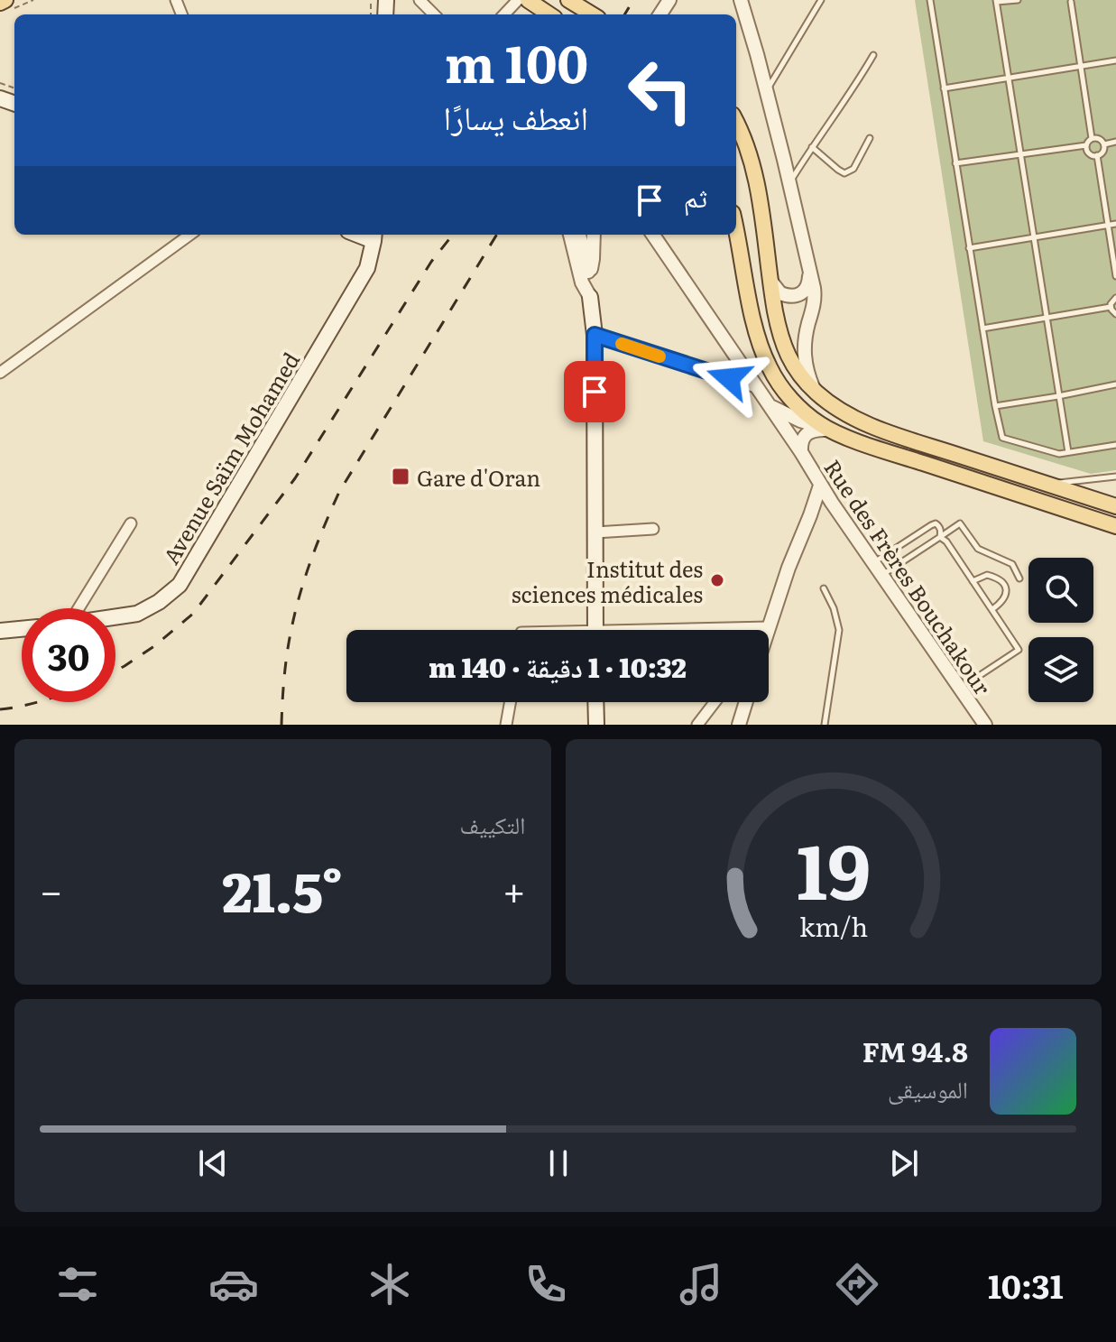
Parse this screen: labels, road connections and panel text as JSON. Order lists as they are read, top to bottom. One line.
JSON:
{"streets":{"main road":["Avenue Saïm Mohamed"],"street":["Rue des Frères Bouchakour"]},"places":{"transit":["Gare d'Oran"],"other":["Institut des sciences médicales"]},"page":{"turn":["100 m","انعطف يسارًا"],"then":"ثم","limit":"30","trip":"10:32 · 1 دقيقة · 140 m","tile":"التكييف","heat":["−","21.5°","+"],"song":["94.8 FM","الموسيقى"],"tabs":"10:31","gauge":["19","km/h"]}}
